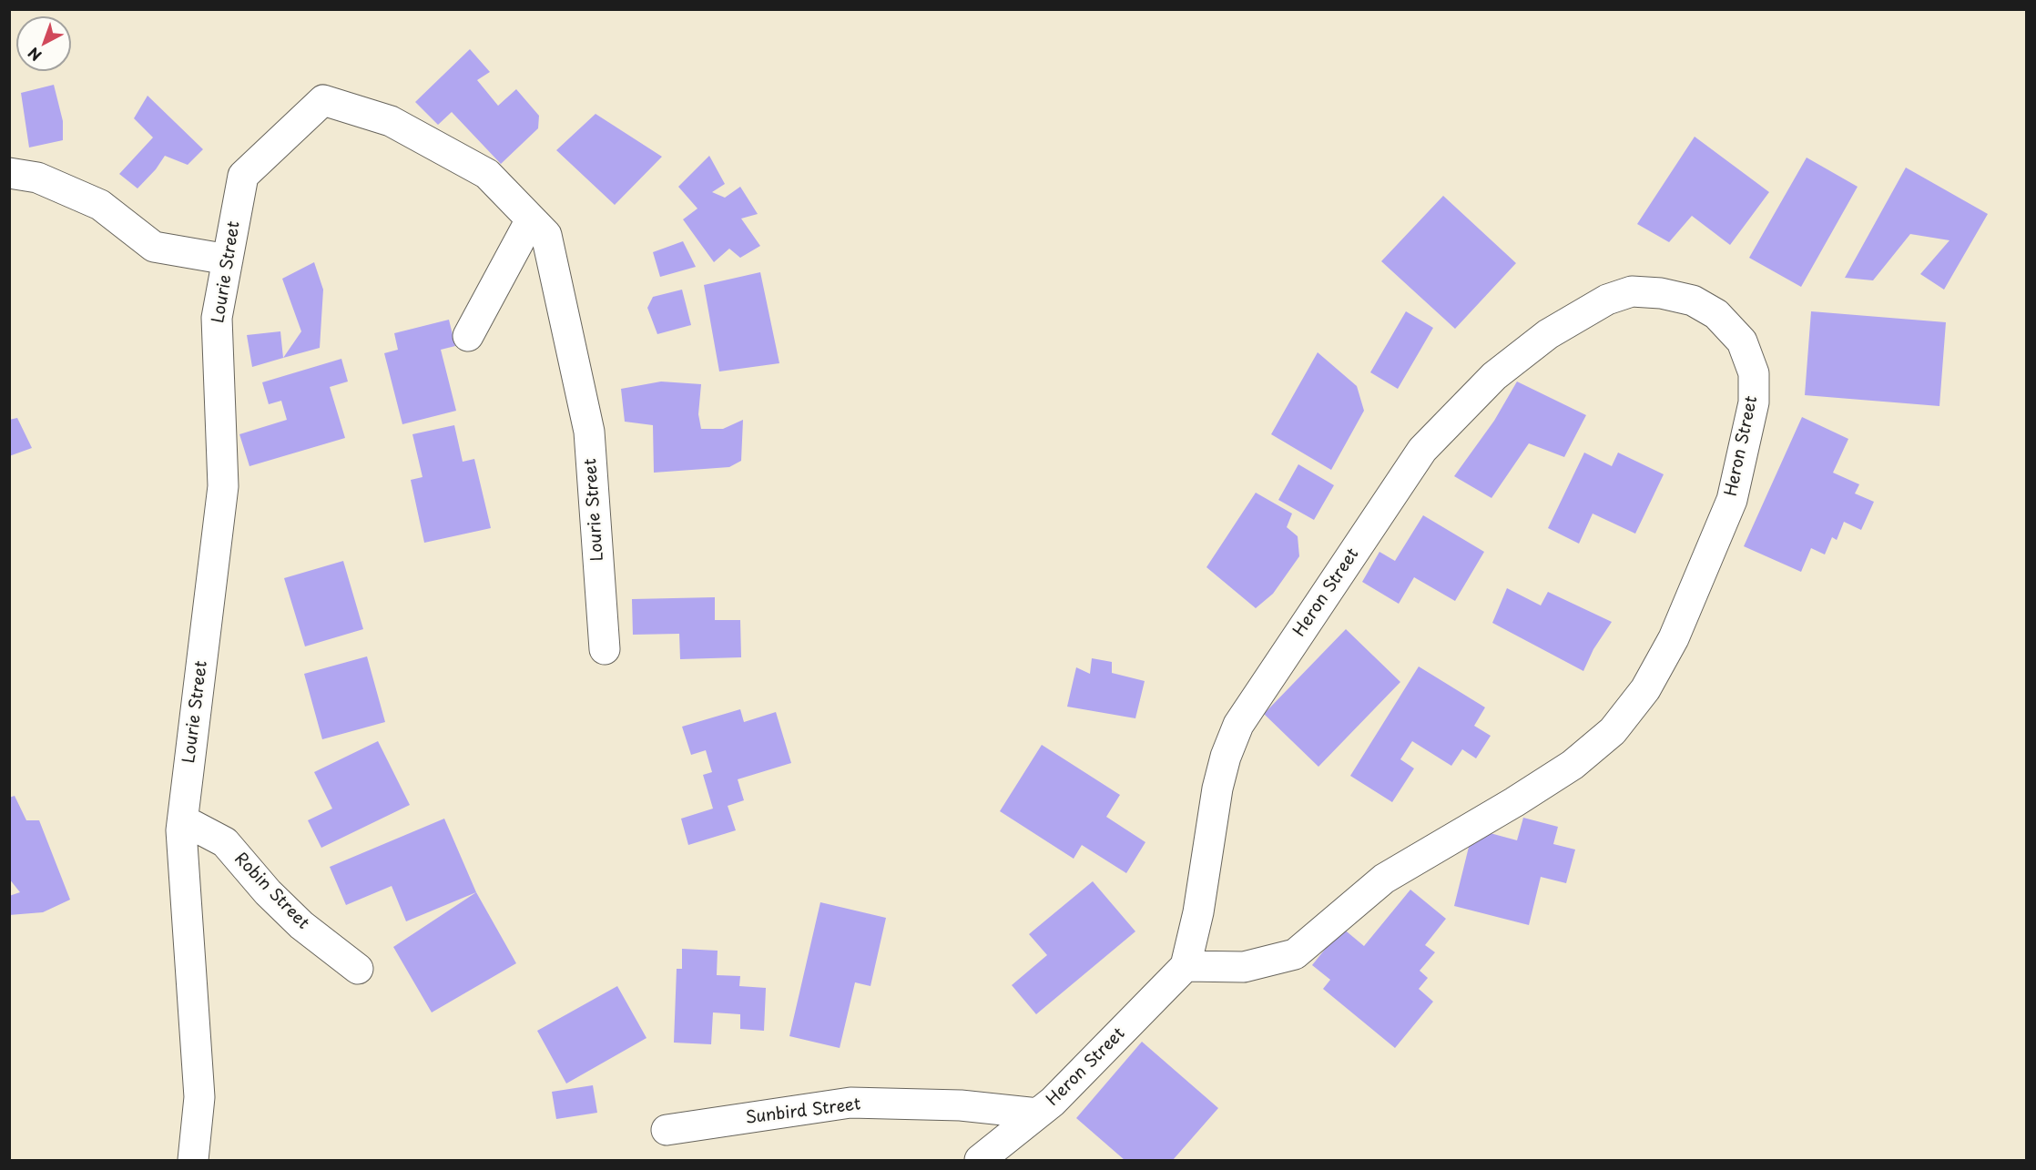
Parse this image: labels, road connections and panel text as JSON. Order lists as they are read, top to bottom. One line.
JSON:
{"streets":{"street":["Lourie Street","Heron Street","Robin Street","Sunbird Street"]},"crossings":[["Lourie Street","Robin Street"],["Heron Street","Sunbird Street"]],"north":"bottom left"}
